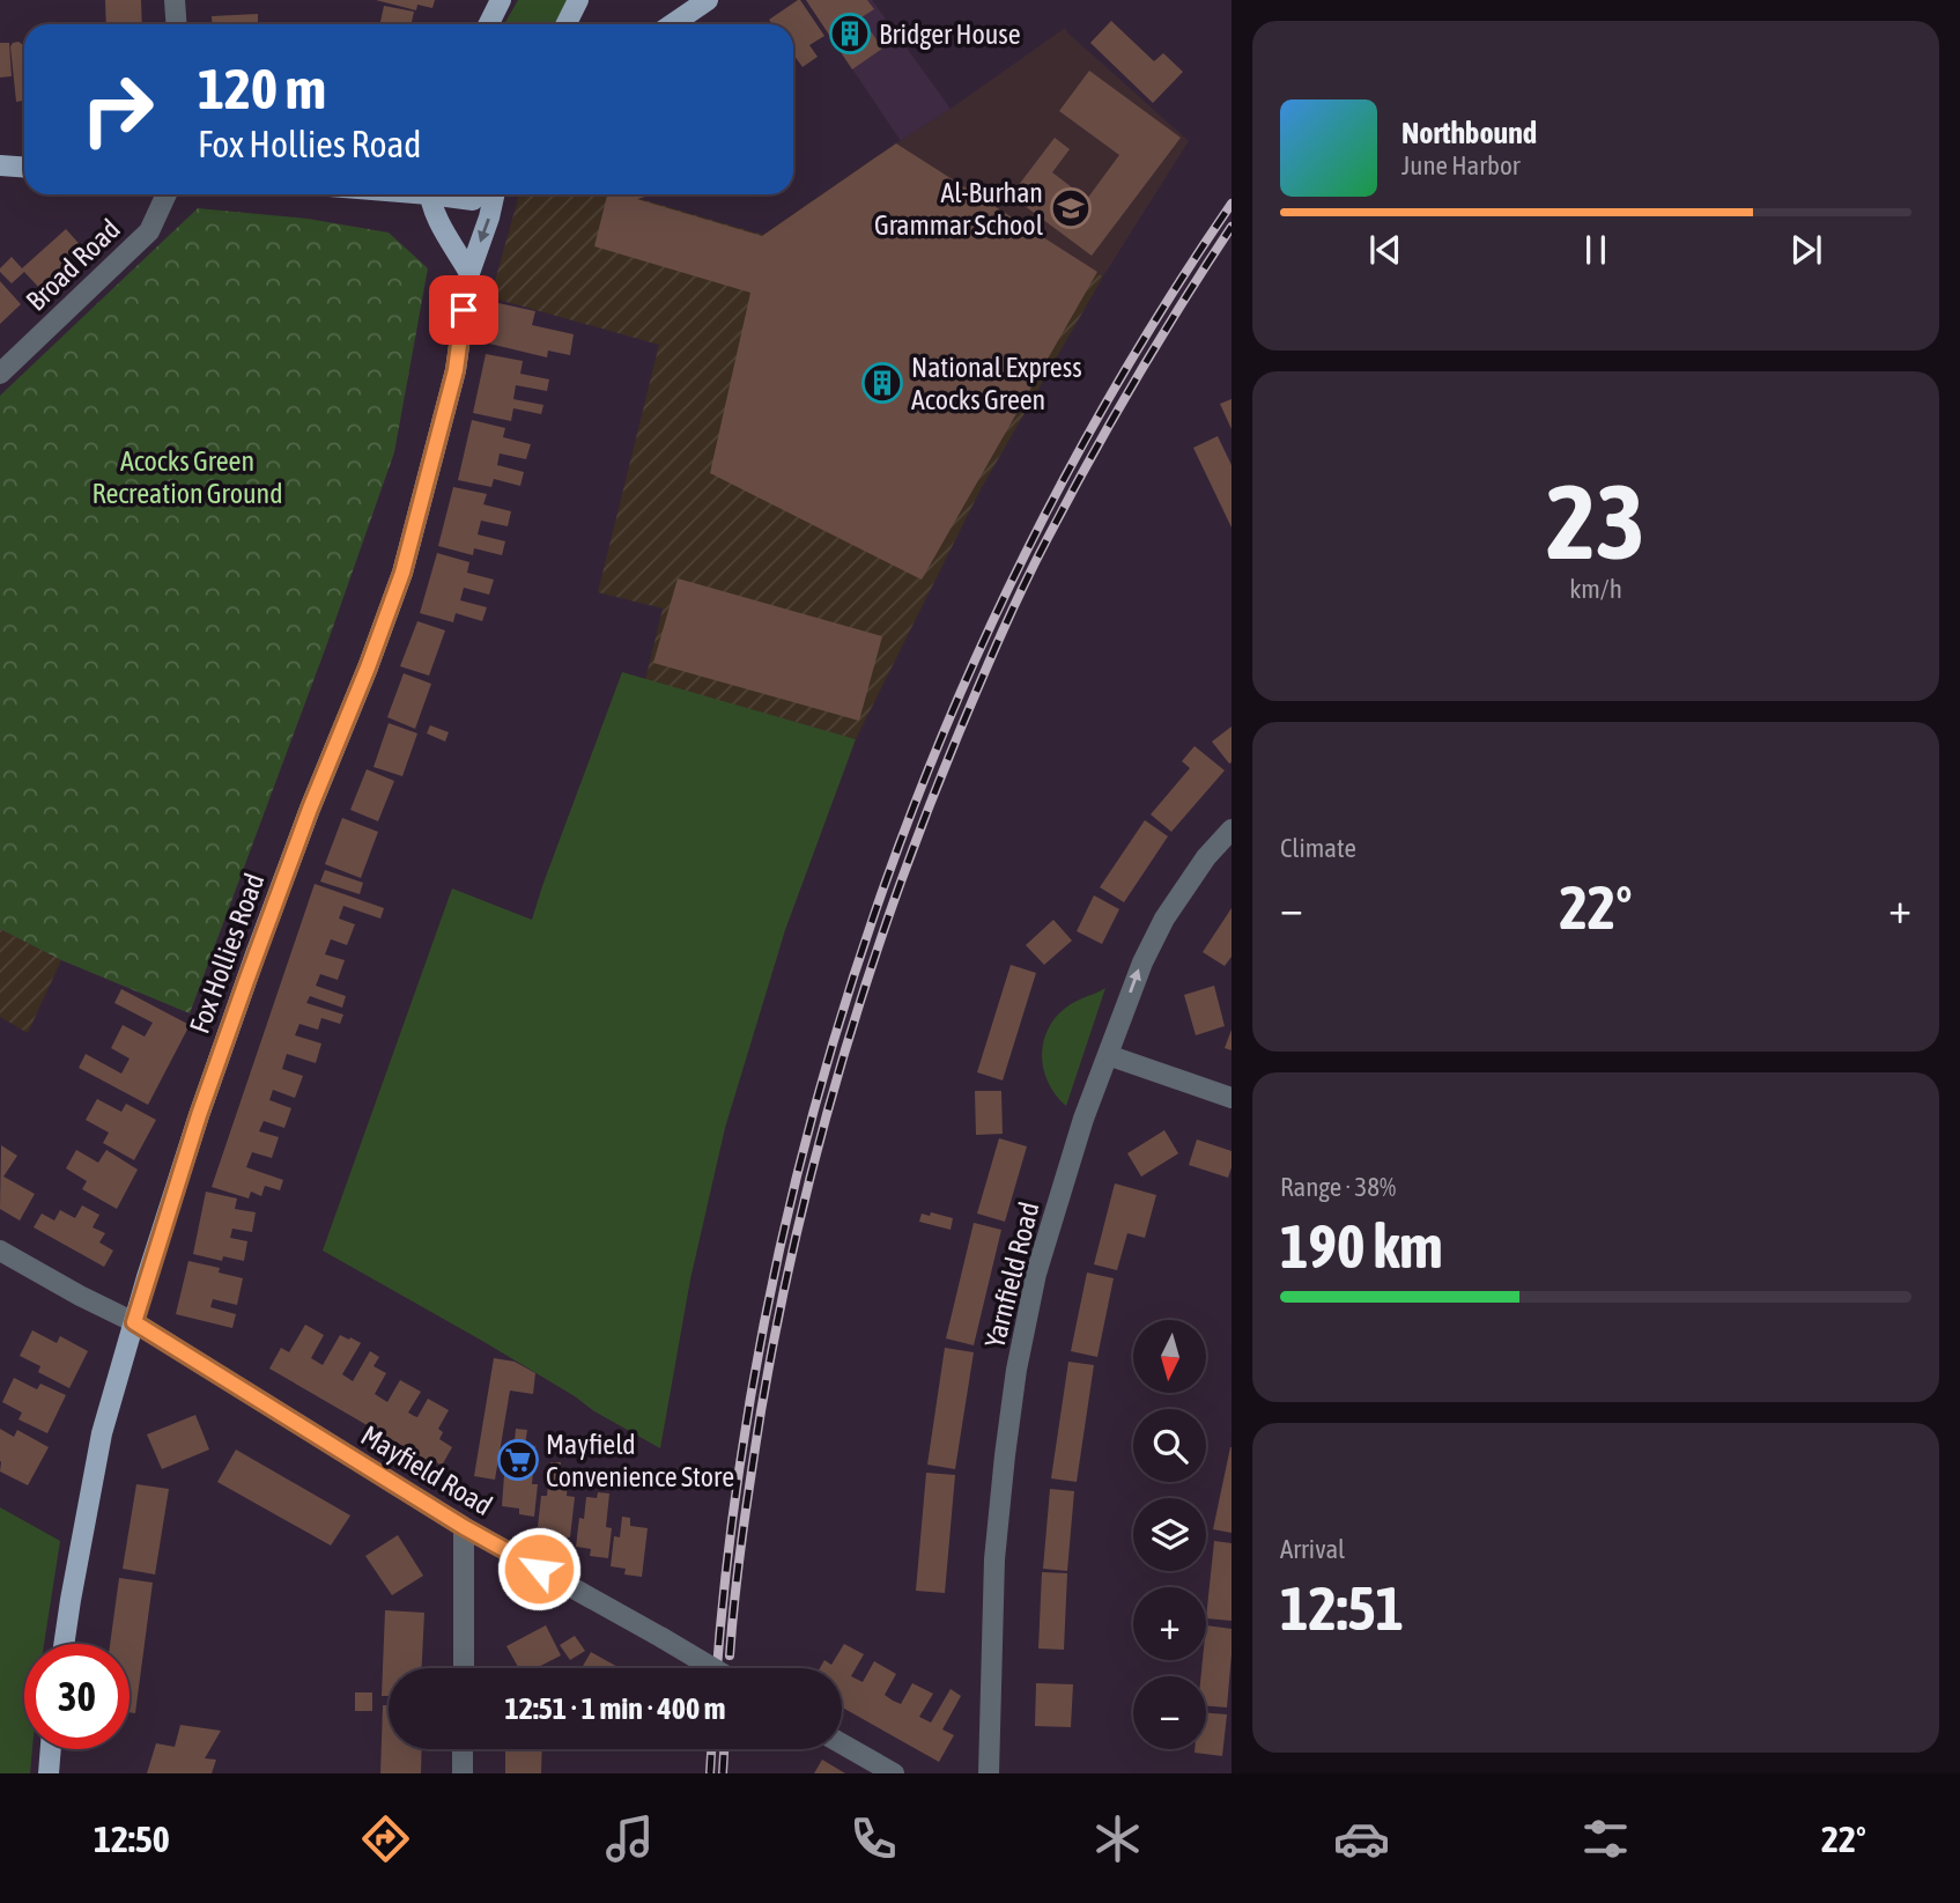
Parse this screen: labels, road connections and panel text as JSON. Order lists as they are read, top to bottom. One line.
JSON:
{"streets":{"main road":["Fox Hollies Road"],"street":["Broad Road","Yarnfield Road","Mayfield Road"]},"crossings":[["Fox Hollies Road","Mayfield Road"]],"parks":["Acocks Green Recreation Ground"],"places":{"building":["Bridger House","National Express Acocks Green"],"school or university":["Al-Burhan Grammar School"],"supermarket":["Mayfield Convenience Store"]},"north":"bottom","page":{"turn":["120 m","Fox Hollies Road"],"song":["Northbound","June Harbor"],"tile":[["23","km/h"],"Climate",["Range · 38%","190 km"],["Arrival","12:51"]],"heat":["−","22°","+"],"map_buttons":["+","−"],"limit":"30","trip":"12:51 · 1 min · 400 m","tabs":["12:50","22°"]}}
